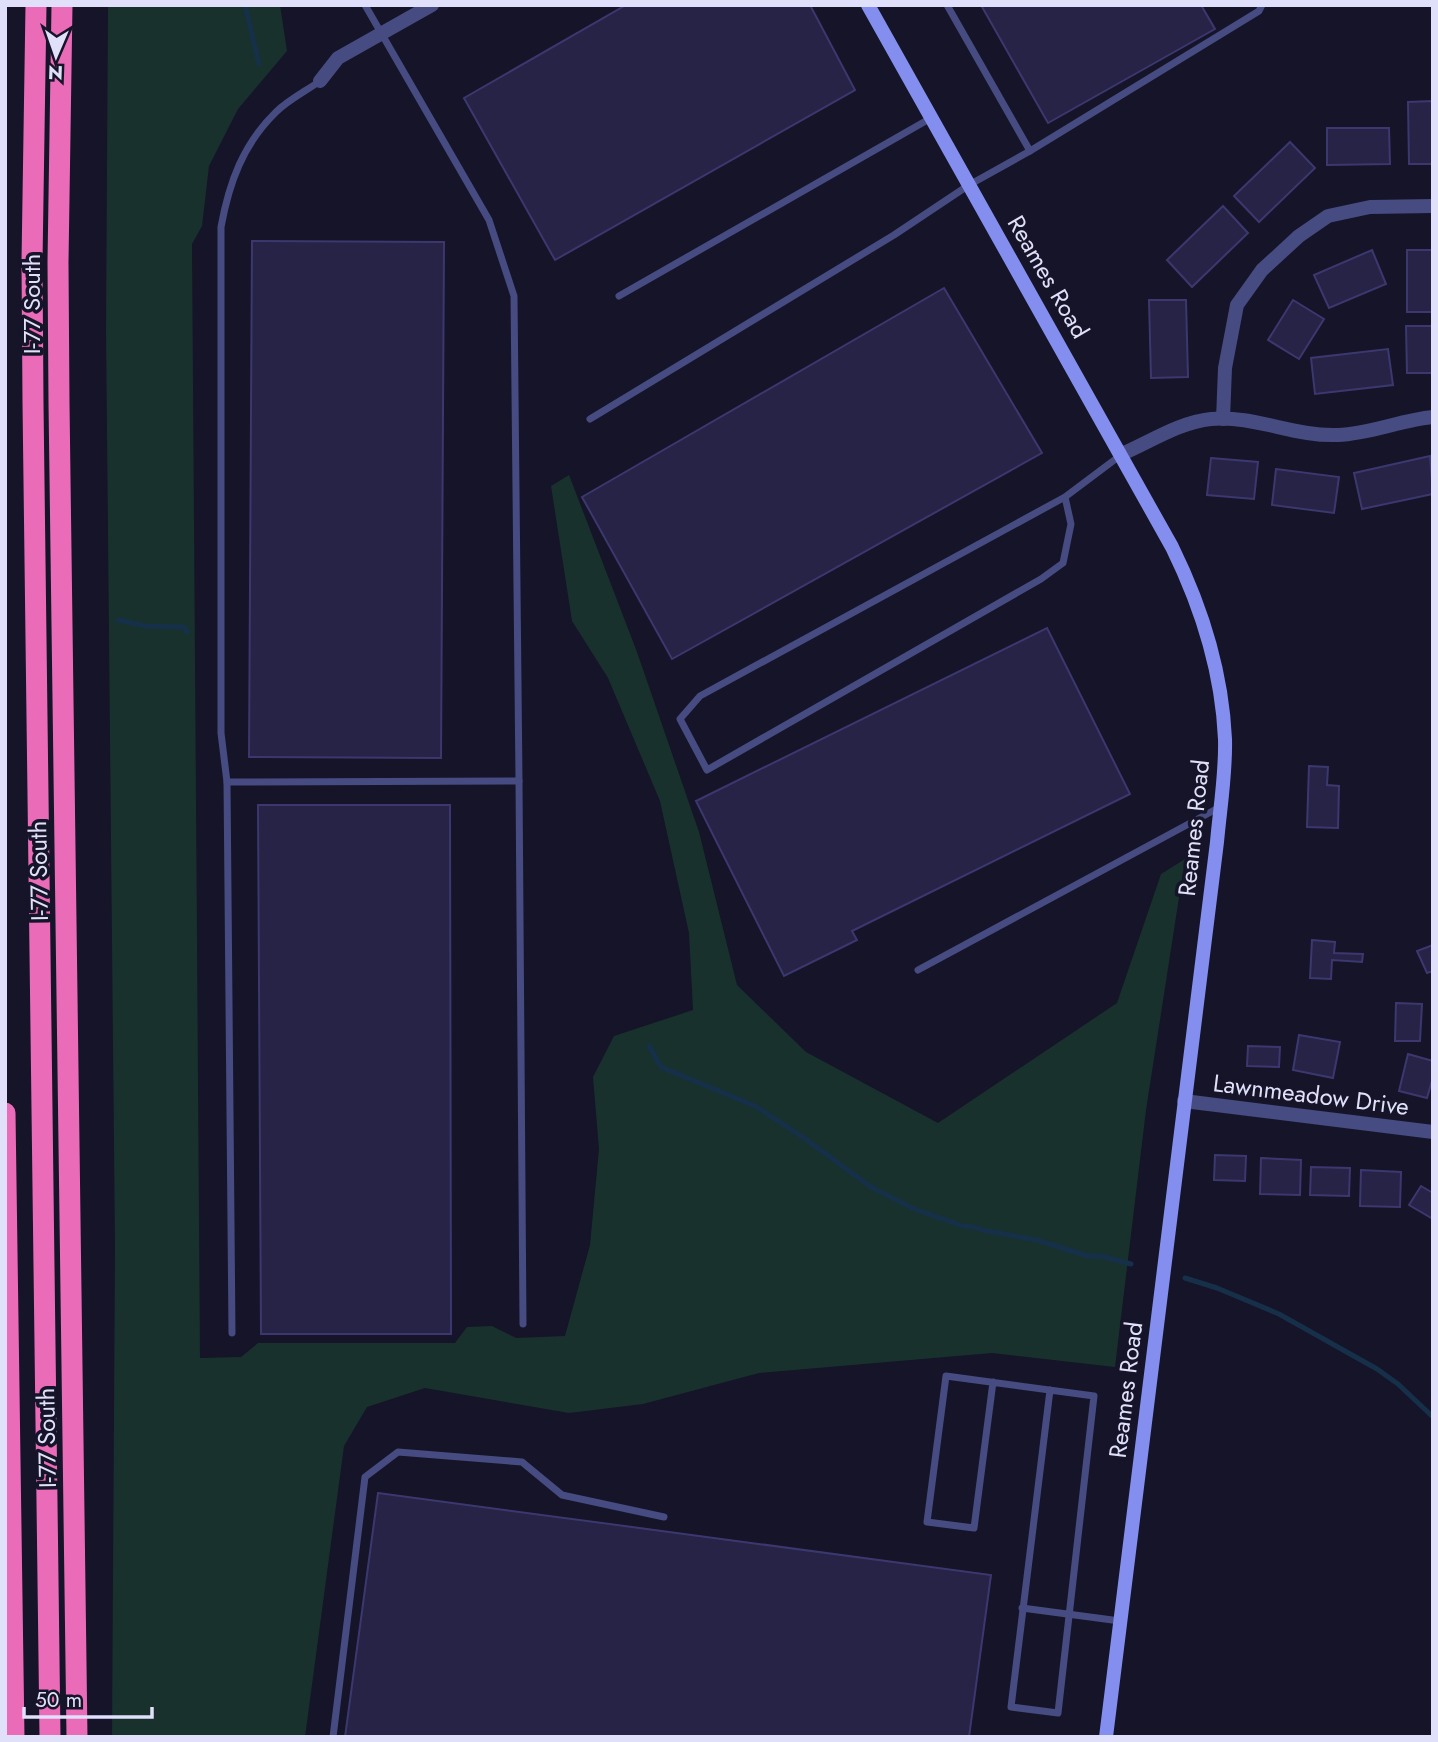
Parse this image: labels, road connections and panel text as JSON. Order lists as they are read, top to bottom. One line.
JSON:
{"streets":{"highway":["I-77 South"],"main road":["Reames Road"],"street":["Lawnmeadow Drive"]},"crossings":[["Reames Road","Lawnmeadow Drive"]],"scale_bar":"50 m","north":"bottom"}
